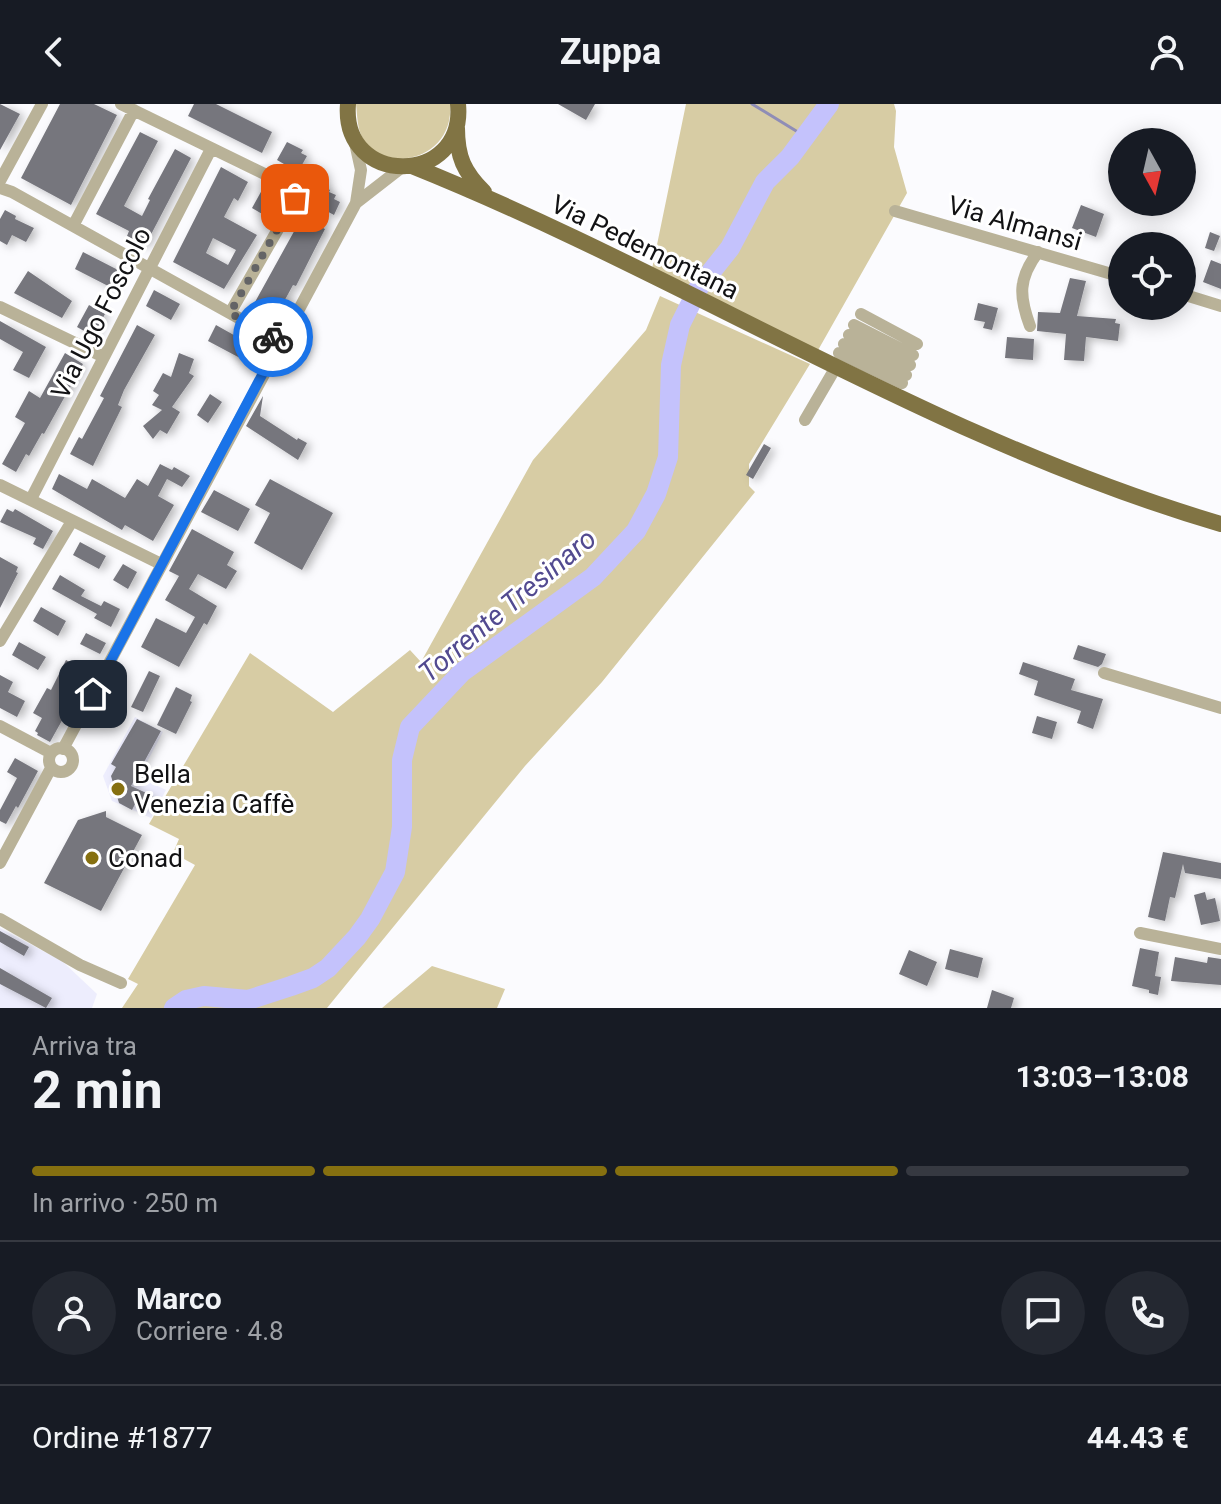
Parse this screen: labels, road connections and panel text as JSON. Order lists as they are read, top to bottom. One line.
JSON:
{"streets":{"main road":["Via Pedemontana"],"street":["Via Almansi","Via Ugo Foscolo"]},"water":["Torrente Tresinaro"],"places":["Bella Venezia Caffè","Conad"],"north":"bottom","page":{"header":"Zuppa","heading":["2 min","Arriva tra","13:03–13:08"],"panel":["Marco","Corriere · 4.8","Ordine #1877","44.43 €"],"bar":"In arrivo · 250 m"}}
